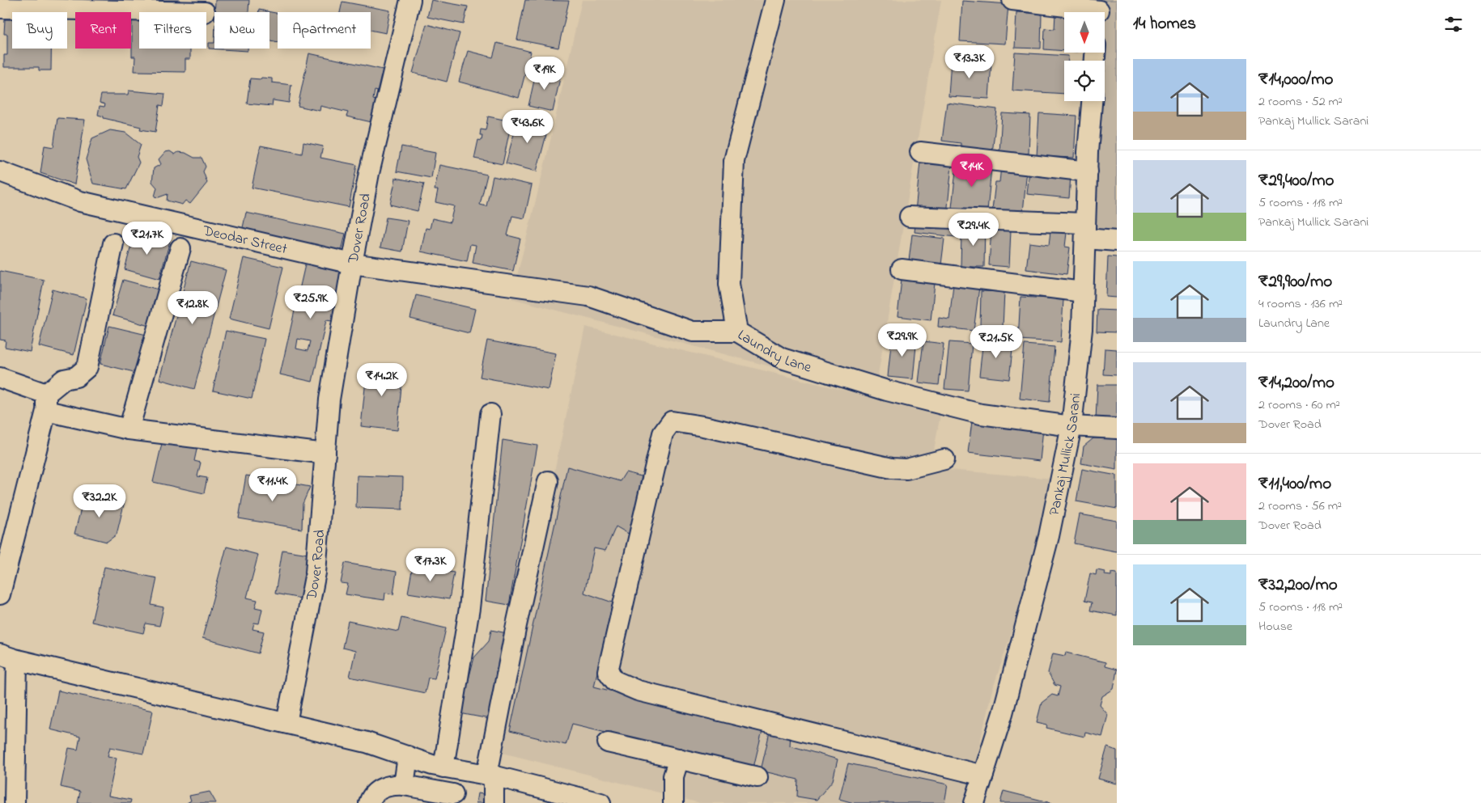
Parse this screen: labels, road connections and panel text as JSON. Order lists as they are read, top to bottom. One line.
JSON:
{"streets":{"street":["Dover Road","Deodar Street","Laundry Lane","Pankaj Mullick Sarani"]},"crossings":[["Dover Road","Deodar Street"],["Deodar Street","Laundry Lane"],["Laundry Lane","Pankaj Mullick Sarani"]],"north":"bottom","page":{"heading":"14 homes","chip":["Buy","Rent","Filters","New","Apartment"],"price":["₹13.3K","₹19K","₹43.6K","₹14K","₹29.4K","₹21.7K","₹25.9K","₹12.8K","₹29.9K","₹21.5K","₹14.2K","₹11.4K","₹32.2K","₹17.3K"],"list":[{"name":"₹14,000/mo","note":"2 rooms · 52 m² · Pankaj Mullick Sarani"},{"name":"₹29,400/mo","note":"5 rooms · 118 m² · Pankaj Mullick Sarani"},{"name":"₹29,900/mo","note":"4 rooms · 136 m² · Laundry Lane"},{"name":"₹14,200/mo","note":"2 rooms · 60 m² · Dover Road"},{"name":"₹11,400/mo","note":"2 rooms · 56 m² · Dover Road"},{"name":"₹32,200/mo","note":"5 rooms · 118 m² · House"}]}}
